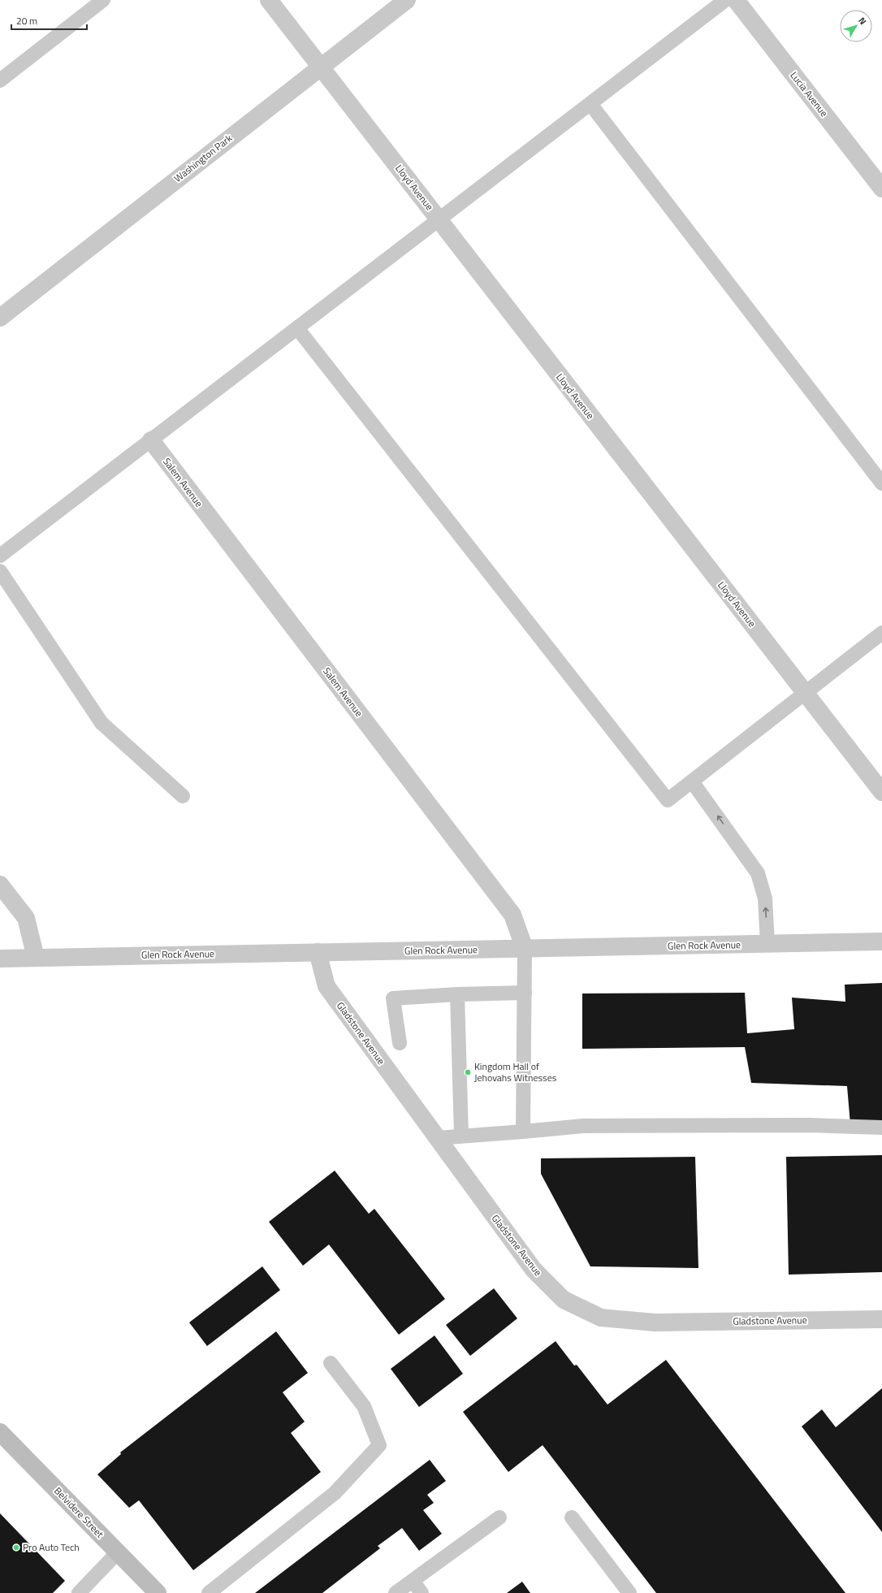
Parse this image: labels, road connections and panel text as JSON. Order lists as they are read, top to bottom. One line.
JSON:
{"streets":{"main road":["Belvidere Street"],"street":["Lucia Avenue","Washington Park","Lloyd Avenue","Salem Avenue","Glen Rock Avenue","Gladstone Avenue"]},"crossings":[["Washington Park","Lloyd Avenue"],["Salem Avenue","Glen Rock Avenue"],["Glen Rock Avenue","Gladstone Avenue"]],"places":["Kingdom Hall of Jehovahs Witnesses","Pro Auto Tech"],"scale_bar":"20 m","north":"top right"}
